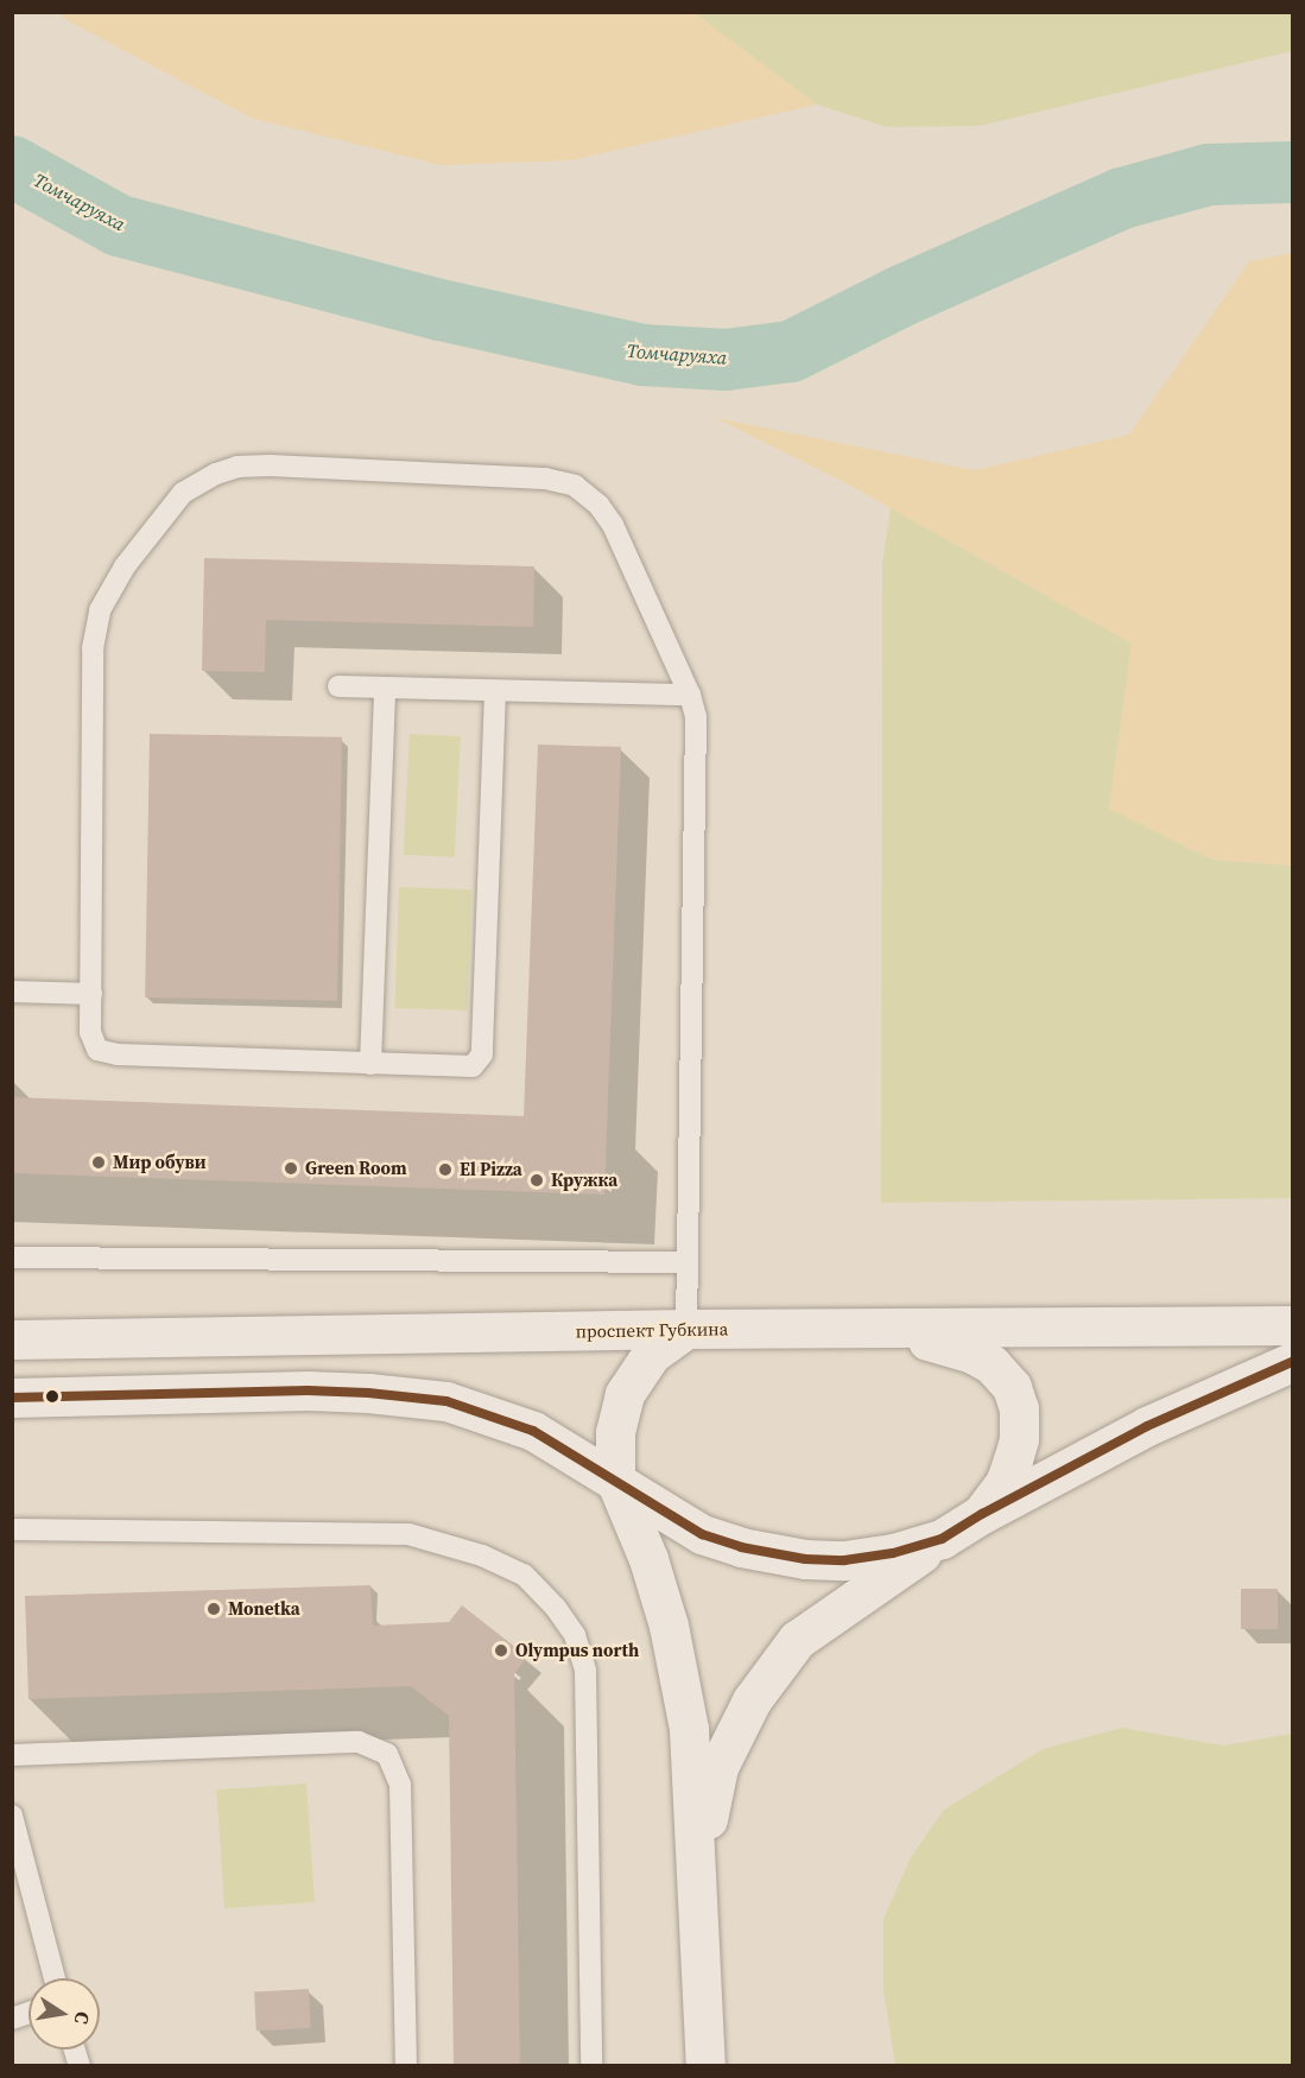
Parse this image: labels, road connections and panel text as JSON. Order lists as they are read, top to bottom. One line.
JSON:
{"streets":{"main road":["проспект Губкина"]},"water":["Томчаруяха"],"places":["Мир обуви","Green Room","El Pizza","Кружка","Monetka","Olympus north"],"north":"right"}
